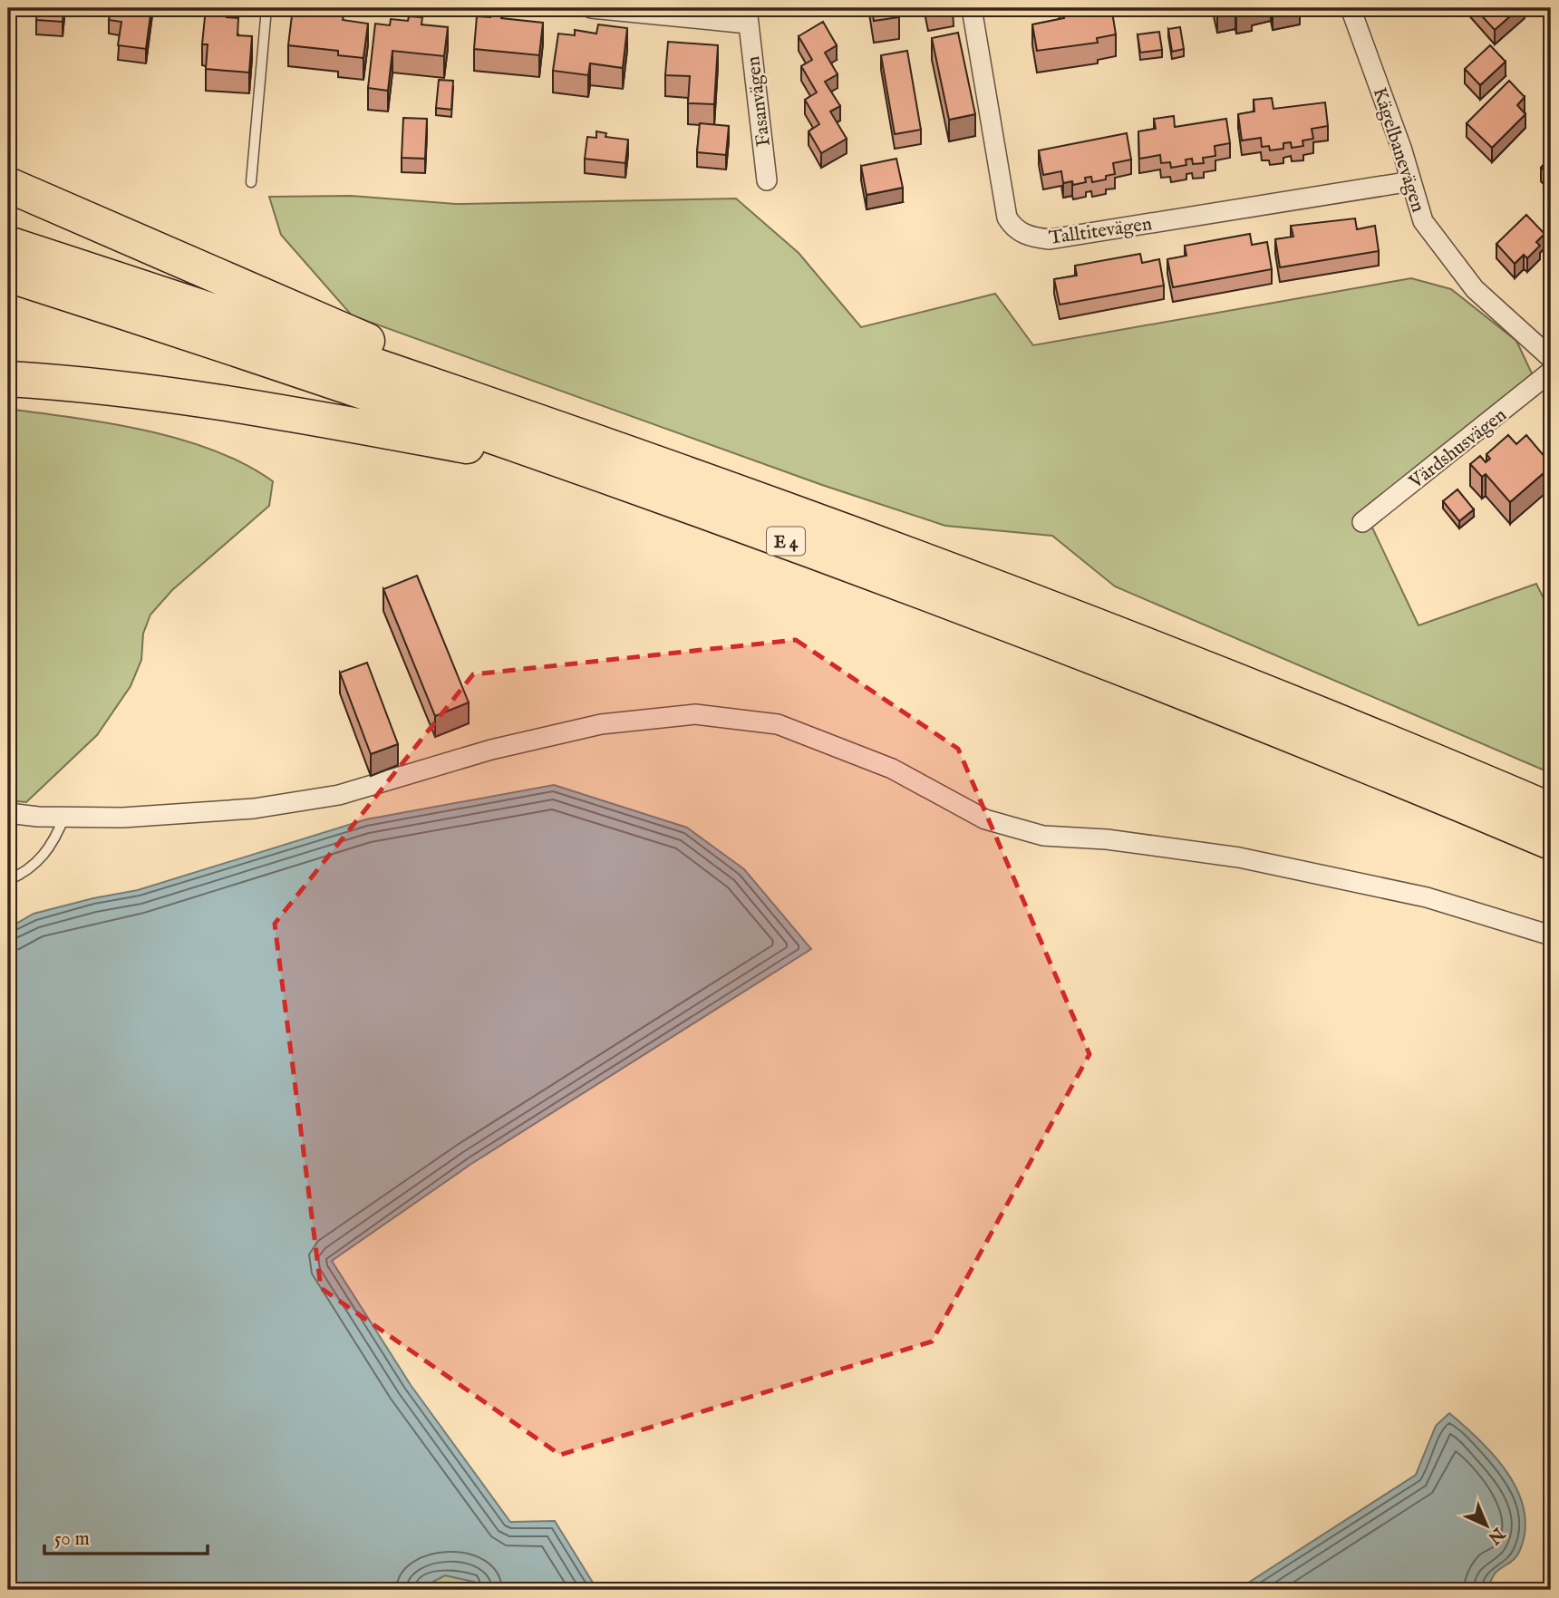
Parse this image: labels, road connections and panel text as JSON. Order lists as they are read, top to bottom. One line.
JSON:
{"streets":{"highway":["E 4"],"street":["Fasanvägen","Kägelbanevägen","Talltitevägen","Värdshusvägen"]},"crossings":[["Kägelbanevägen","Talltitevägen"]],"scale_bar":"50 m","north":"bottom right"}
